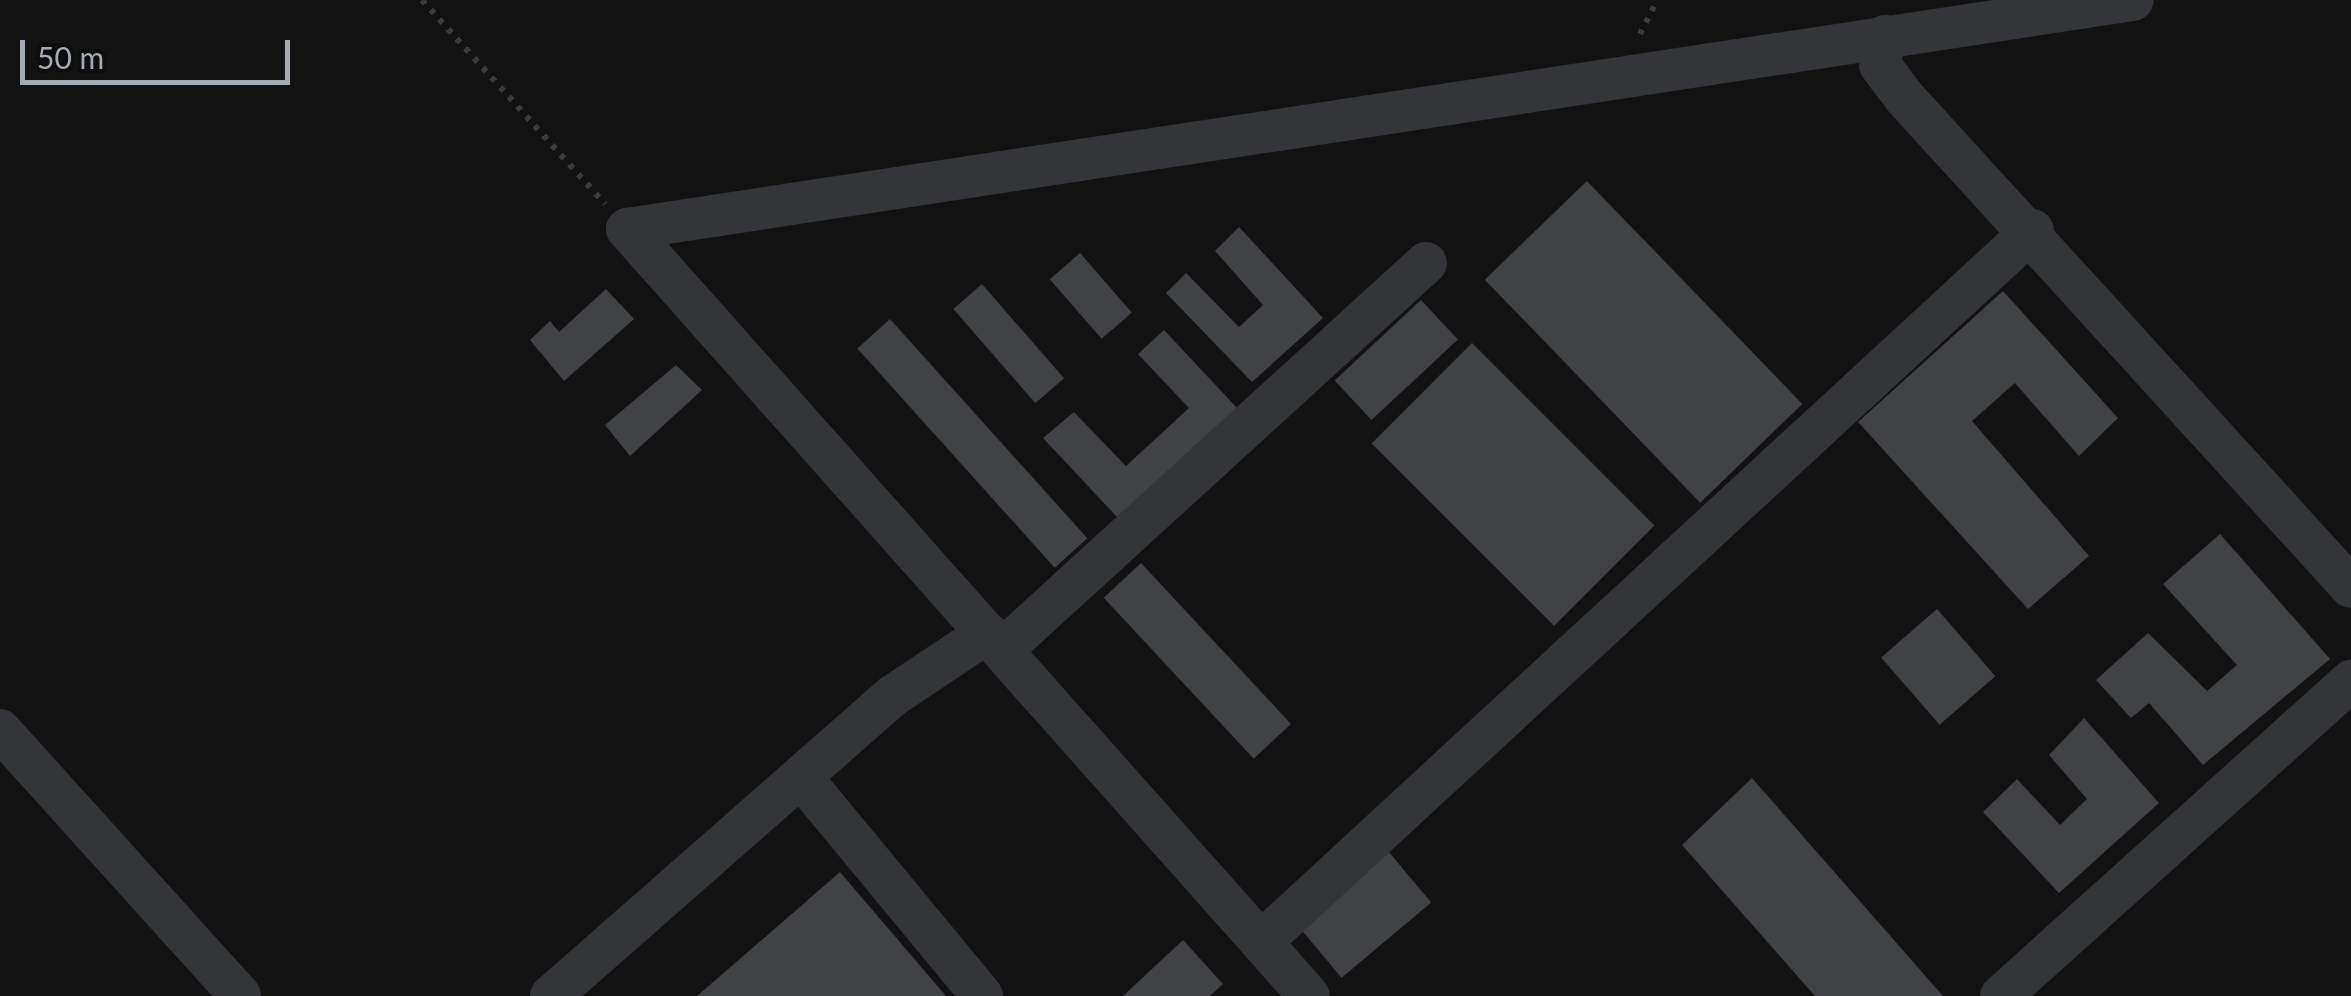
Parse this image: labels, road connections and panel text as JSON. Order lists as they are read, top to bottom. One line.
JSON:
{"scale_bar":"50 m"}
